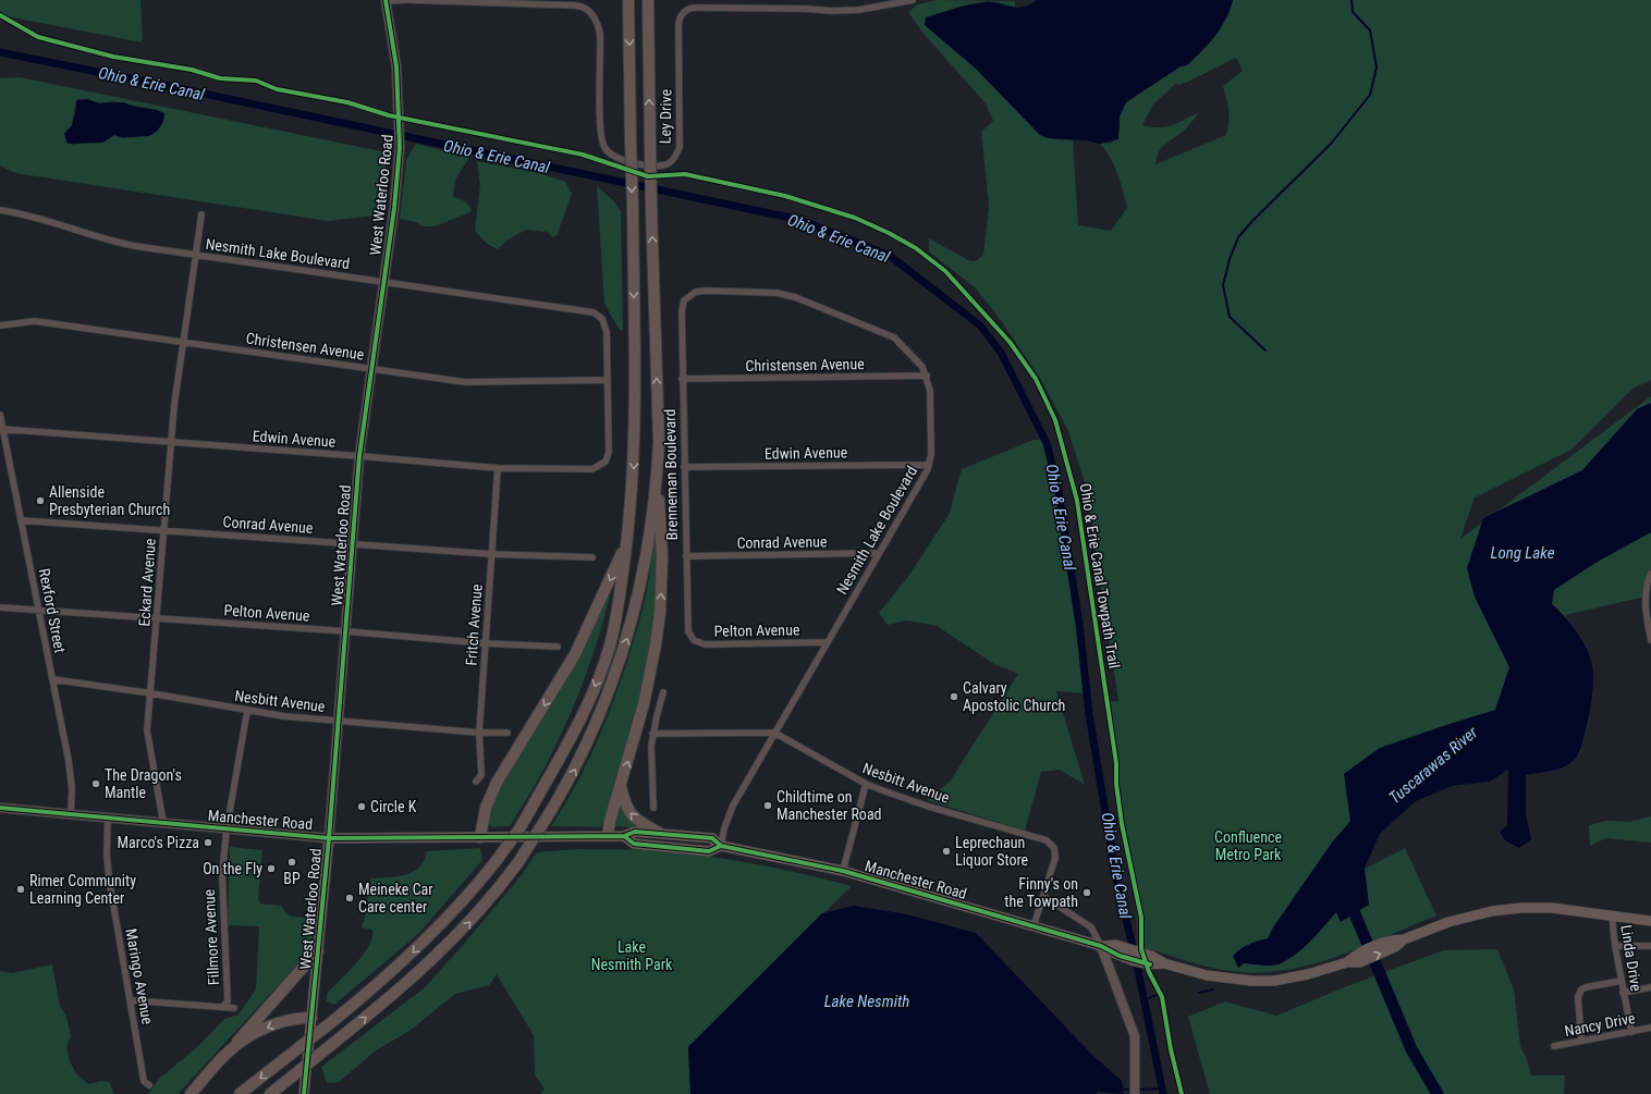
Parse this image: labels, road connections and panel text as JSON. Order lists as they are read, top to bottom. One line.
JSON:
{"streets":{"main road":["West Waterloo Road","Manchester Road"],"street":["Ley Drive","Nesmith Lake Boulevard","Christensen Avenue","Edwin Avenue","Brenneman Boulevard","Conrad Avenue","Eckard Avenue","Rexford Street","Pelton Avenue","Fritch Avenue","Nesbitt Avenue","Fillmore Avenue","Linda Drive","Maringo Avenue","Nancy Drive"],"cycle path":["Ohio & Erie Canal Towpath Trail"]},"crossings":[["West Waterloo Road","Nesmith Lake Boulevard"],["West Waterloo Road","Christensen Avenue"],["West Waterloo Road","Edwin Avenue"],["West Waterloo Road","Conrad Avenue"],["West Waterloo Road","Pelton Avenue"],["West Waterloo Road","Nesbitt Avenue"],["West Waterloo Road","Manchester Road"],["Nesmith Lake Boulevard","Christensen Avenue"],["Nesmith Lake Boulevard","Edwin Avenue"],["Nesmith Lake Boulevard","Brenneman Boulevard"],["Nesmith Lake Boulevard","Conrad Avenue"],["Nesmith Lake Boulevard","Eckard Avenue"],["Nesmith Lake Boulevard","Pelton Avenue"],["Nesmith Lake Boulevard","Nesbitt Avenue"],["Nesmith Lake Boulevard","Manchester Road"],["Christensen Avenue","Edwin Avenue"],["Christensen Avenue","Brenneman Boulevard"],["Christensen Avenue","Eckard Avenue"],["Edwin Avenue","Brenneman Boulevard"],["Edwin Avenue","Eckard Avenue"],["Edwin Avenue","Rexford Street"],["Edwin Avenue","Fritch Avenue"],["Brenneman Boulevard","Conrad Avenue"],["Brenneman Boulevard","Pelton Avenue"],["Conrad Avenue","Eckard Avenue"],["Conrad Avenue","Rexford Street"],["Conrad Avenue","Fritch Avenue"],["Eckard Avenue","Pelton Avenue"],["Eckard Avenue","Nesbitt Avenue"],["Eckard Avenue","Manchester Road"],["Rexford Street","Pelton Avenue"],["Rexford Street","Nesbitt Avenue"],["Rexford Street","Manchester Road"],["Pelton Avenue","Fritch Avenue"],["Fritch Avenue","Nesbitt Avenue"],["Nesbitt Avenue","Manchester Road"],["Nesbitt Avenue","Fillmore Avenue"],["Manchester Road","Fillmore Avenue"],["Manchester Road","Linda Drive"],["Manchester Road","Maringo Avenue"],["Linda Drive","Nancy Drive"]],"water":["Ohio & Erie Canal","Long Lake","Tuscarawas River","Lake Nesmith"],"parks":["Confluence Metro Park","Lake Nesmith Park"],"places":["Allenside Presbyterian Church","Calvary Apostolic Church","The Dragon's Mantle","Childtime on Manchester Road","Circle K","Marco's Pizza","Leprechaun Liquor Store","BP","On the Fly","Rimer Community Learning Center","Finny's on the Towpath","Meineke Car Care center"]}
